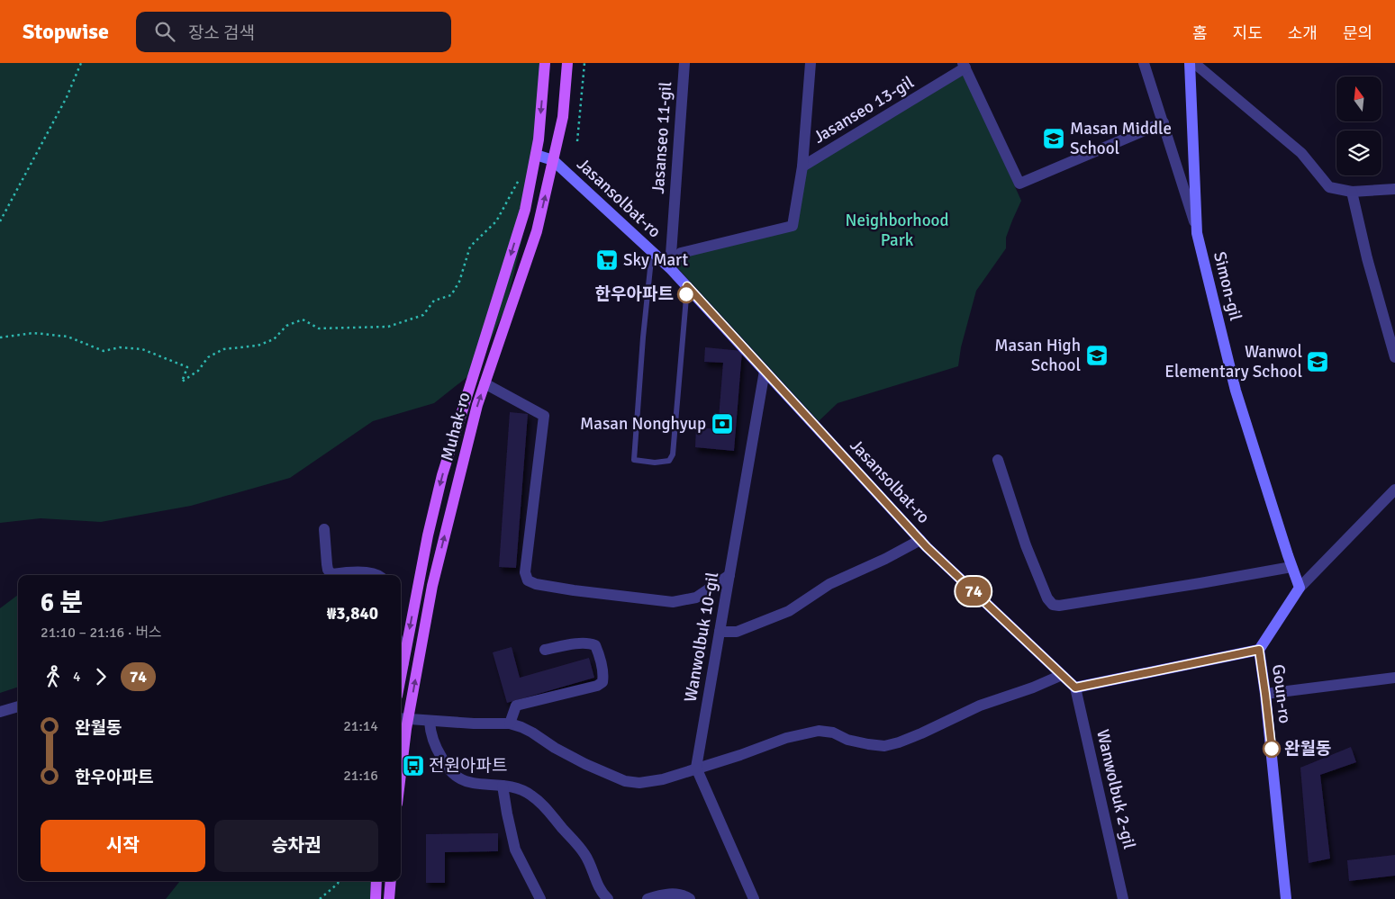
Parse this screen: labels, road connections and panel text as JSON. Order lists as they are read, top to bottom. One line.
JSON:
{"streets":{"main road":["Jasansolbat-ro","Simon-gil","Muhak-ro","Goun-ro"],"street":["Jasanseo 13-gil","Jasanseo 11-gil","Wanwolbuk 10-gil","Wanwolbuk 2-gil"]},"crossings":[["Jasanseo 13-gil","Jasanseo 11-gil"],["Jasanseo 13-gil","Jasansolbat-ro"],["Jasanseo 11-gil","Jasansolbat-ro"],["Jasansolbat-ro","Muhak-ro"],["Jasansolbat-ro","Wanwolbuk 10-gil"],["Jasansolbat-ro","Wanwolbuk 2-gil"],["Simon-gil","Goun-ro"]],"parks":["Neighborhood Park"],"places":{"school or university":["Masan Middle School","Masan High School","Wanwol Elementary School"],"supermarket":["Sky Mart"],"other":["한우아파트","완월동"],"bank":["Masan Nonghyup"],"bus stop":["전원아파트"]},"lines":["bus line 74"],"north":"top","page":{"header":"Stopwise","search":"장소 검색","nav":["홈","지도","소개","문의"],"on_map":"74","heading":["6 분","21:10 – 21:16 · 버스","₩3,840"],"legs":["4","74"],"list":[{"name":"완월동","value":"21:14"},{"name":"한우아파트","value":"21:16"}],"buttons":["시작","승차권"]}}
